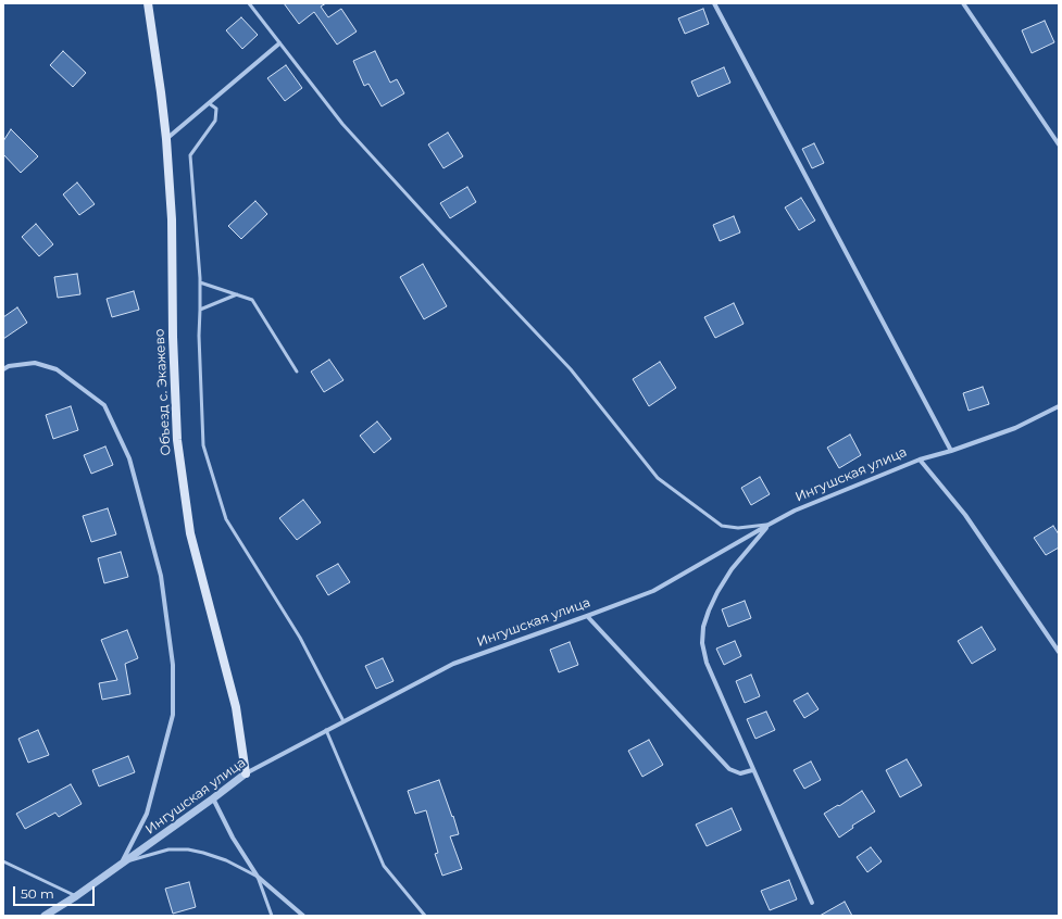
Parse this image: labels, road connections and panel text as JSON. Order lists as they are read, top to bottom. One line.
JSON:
{"streets":{"main road":["Объезд с. Экажево"],"street":["Ингушская улица"]},"crossings":[["Объезд с. Экажево","Ингушская улица"]],"scale_bar":"50 m"}
